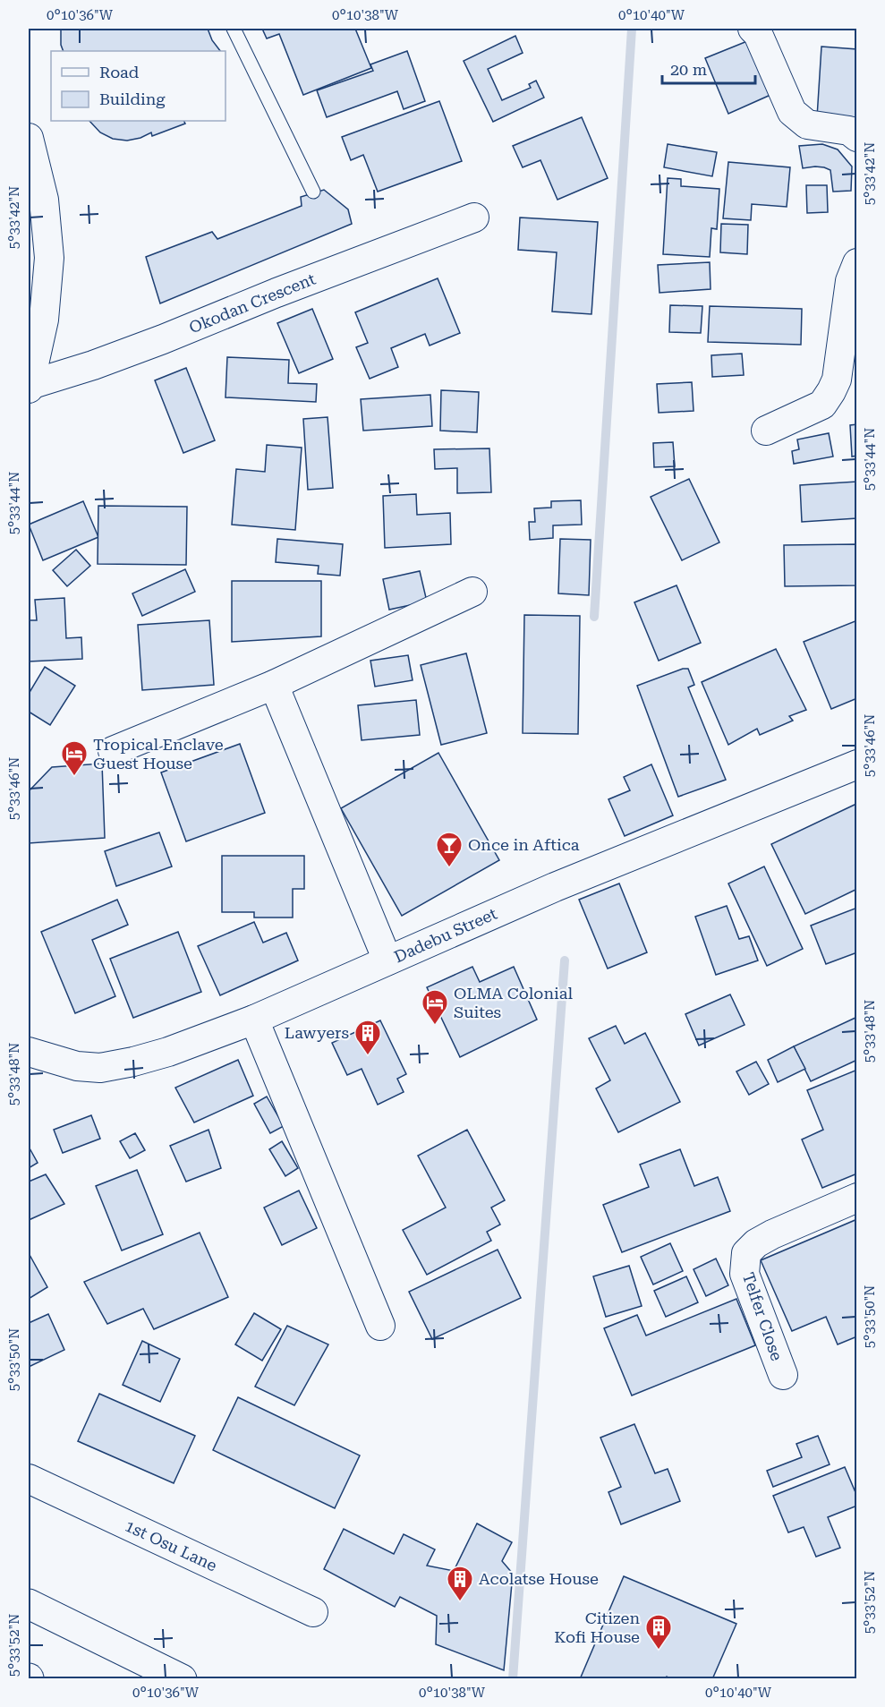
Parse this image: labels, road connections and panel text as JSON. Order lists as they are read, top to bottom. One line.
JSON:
{"streets":{"street":["Okodan Crescent","Dadebu Street","Telfer Close","1st Osu Lane"]},"places":{"hotel":["Tropical Enclave Guest House","OLMA Colonial Suites"],"bar":["Once in Aftica"],"building":["Lawyers","Acolatse House","Citizen Kofi House"]},"legend":["Road","Building"],"scale_bar":"20 m","coordinates":["0°10'36\"W","0°10'38\"W","0°10'40\"W","5°33'42\"N","5°33'44\"N","5°33'46\"N","5°33'48\"N","5°33'50\"N","5°33'52\"N"]}
